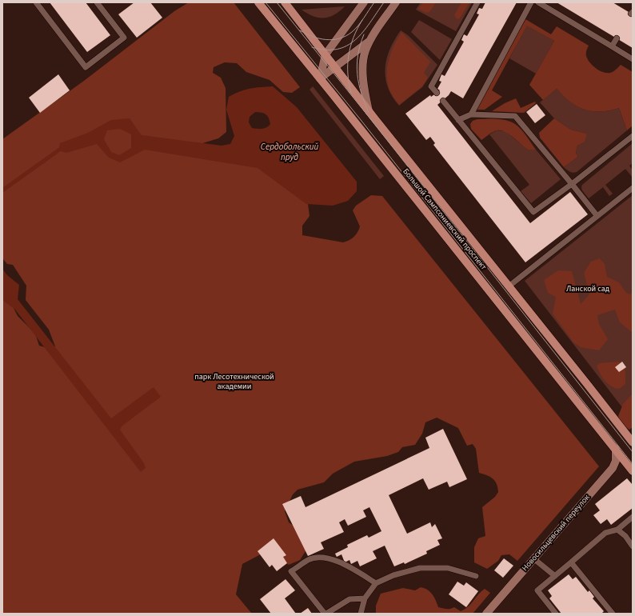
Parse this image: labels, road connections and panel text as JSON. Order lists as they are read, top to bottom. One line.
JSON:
{"streets":{"main road":["Большой Сампсониевский проспект","Новосильцевский переулок"]},"crossings":[["Большой Сампсониевский проспект","Новосильцевский переулок"]],"water":["Сердобольский пруд"],"parks":["Ланской сад","парк Лесотехнической академии"]}
